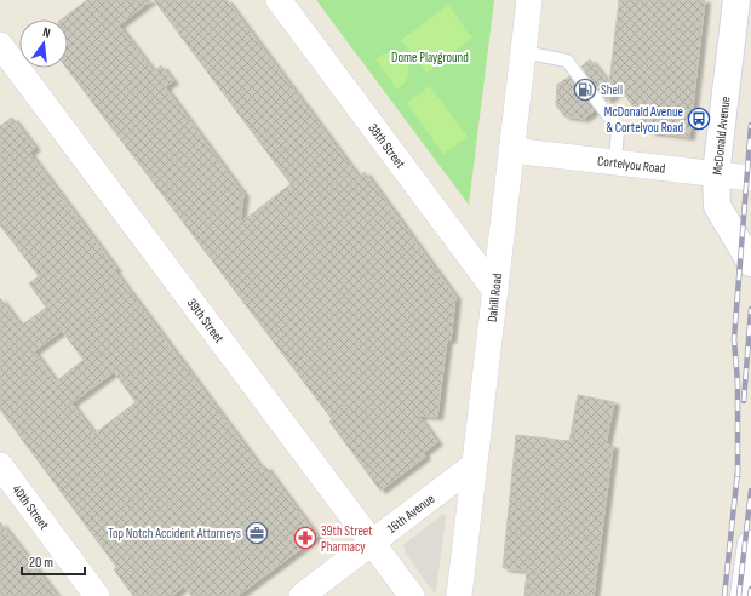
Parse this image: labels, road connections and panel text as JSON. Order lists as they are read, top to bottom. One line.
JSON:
{"streets":{"main road":["McDonald Avenue"],"street":["38th Street","Cortelyou Road","Dahill Road","39th Street","40th Street","16th Avenue"]},"crossings":[["McDonald Avenue","Cortelyou Road"],["38th Street","Dahill Road"],["Cortelyou Road","Dahill Road"],["Dahill Road","16th Avenue"],["39th Street","16th Avenue"]],"parks":["Dome Playground"],"places":{"fuel station":["Shell"],"bus stop":["McDonald Avenue & Cortelyou Road"],"office":["Top Notch Accident Attorneys"],"pharmacy":["39th Street Pharmacy"]},"scale_bar":"20 m","north":"top"}
